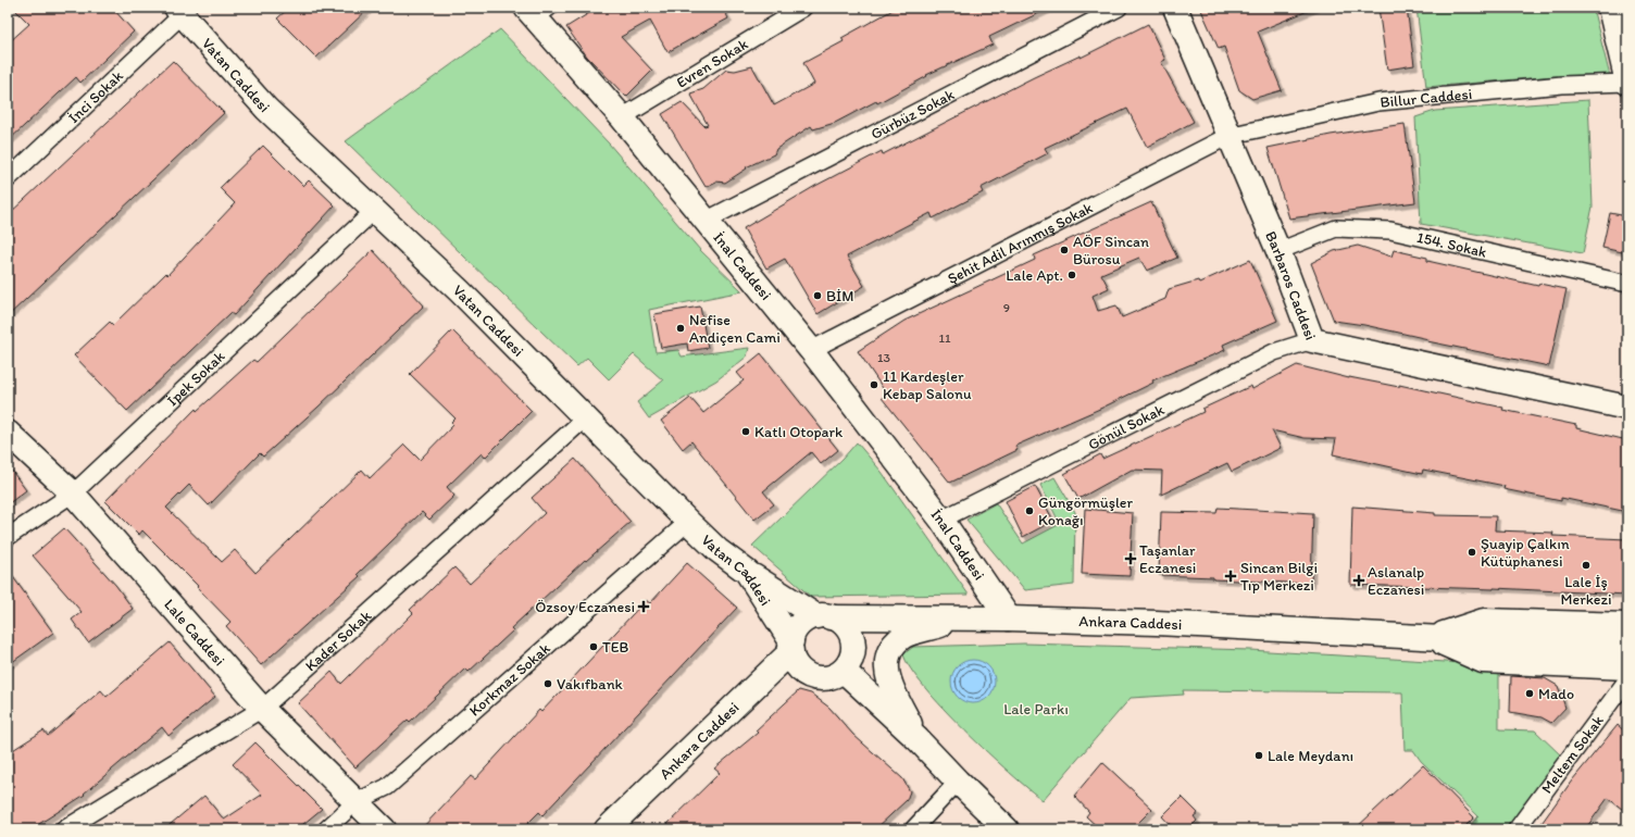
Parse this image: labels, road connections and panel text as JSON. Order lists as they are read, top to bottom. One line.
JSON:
{"streets":{"main road":["Vatan Caddesi","İnal Caddesi","Barbaros Caddesi","Ankara Caddesi","Lale Caddesi"],"street":["Evren Sokak","İnci Sokak","Billur Caddesi","Gürbüz Sokak","Şehit Adil Arınmış Sokak","154. Sokak","İpek Sokak","Gönül Sokak","Kader Sokak","Korkmaz Sokak","Meltem Sokak"]},"crossings":[["Evren Sokak","İnal Caddesi"],["Vatan Caddesi","İnci Sokak"],["Vatan Caddesi","İpek Sokak"],["Vatan Caddesi","Ankara Caddesi"],["Vatan Caddesi","Kader Sokak"],["Vatan Caddesi","Korkmaz Sokak"],["Billur Caddesi","Şehit Adil Arınmış Sokak"],["Billur Caddesi","Barbaros Caddesi"],["Gürbüz Sokak","İnal Caddesi"],["Şehit Adil Arınmış Sokak","İnal Caddesi"],["Şehit Adil Arınmış Sokak","Barbaros Caddesi"],["154. Sokak","Barbaros Caddesi"],["İnal Caddesi","Gönül Sokak"],["İnal Caddesi","Ankara Caddesi"],["Barbaros Caddesi","Gönül Sokak"],["İpek Sokak","Lale Caddesi"],["Lale Caddesi","Kader Sokak"],["Lale Caddesi","Korkmaz Sokak"]],"parks":["Lale Parkı"],"places":{"other":["AÖF Sincan Bürosu","Lale Apt.","BİM","Nefise Andiçen Cami","11 Kardeşler Kebap Salonu","Katlı Otopark","Güngörmüşler Konağı","Şuayip Çalkın Kütüphanesi","Lale İş Merkezi","TEB","Vakıfbank","Mado","Lale Meydanı"],"health":["Taşanlar Eczanesi","Sincan Bilgi Tıp Merkezi","Aslanalp Eczanesi","Özsoy Eczanesi"]},"house_numbers":["9","11","13"]}
